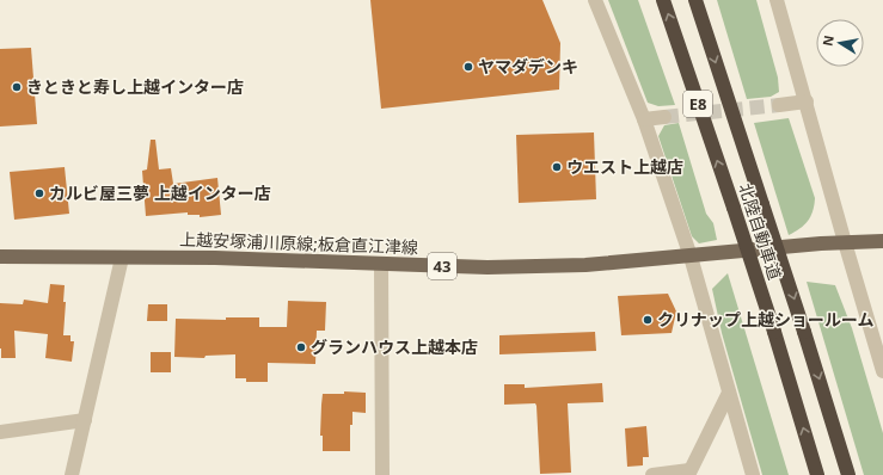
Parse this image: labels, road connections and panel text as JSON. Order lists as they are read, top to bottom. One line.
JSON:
{"streets":{"highway":["E8","北陸自動車道"],"main road":["上越安塚浦川原線;板倉直江津線","43"]},"places":["ヤマダデンキ","きときと寿し上越インター店","ウエスト上越店","カルビ屋三夢 上越インター店","クリナップ上越ショールーム","グランハウス上越本店"],"north":"left"}
